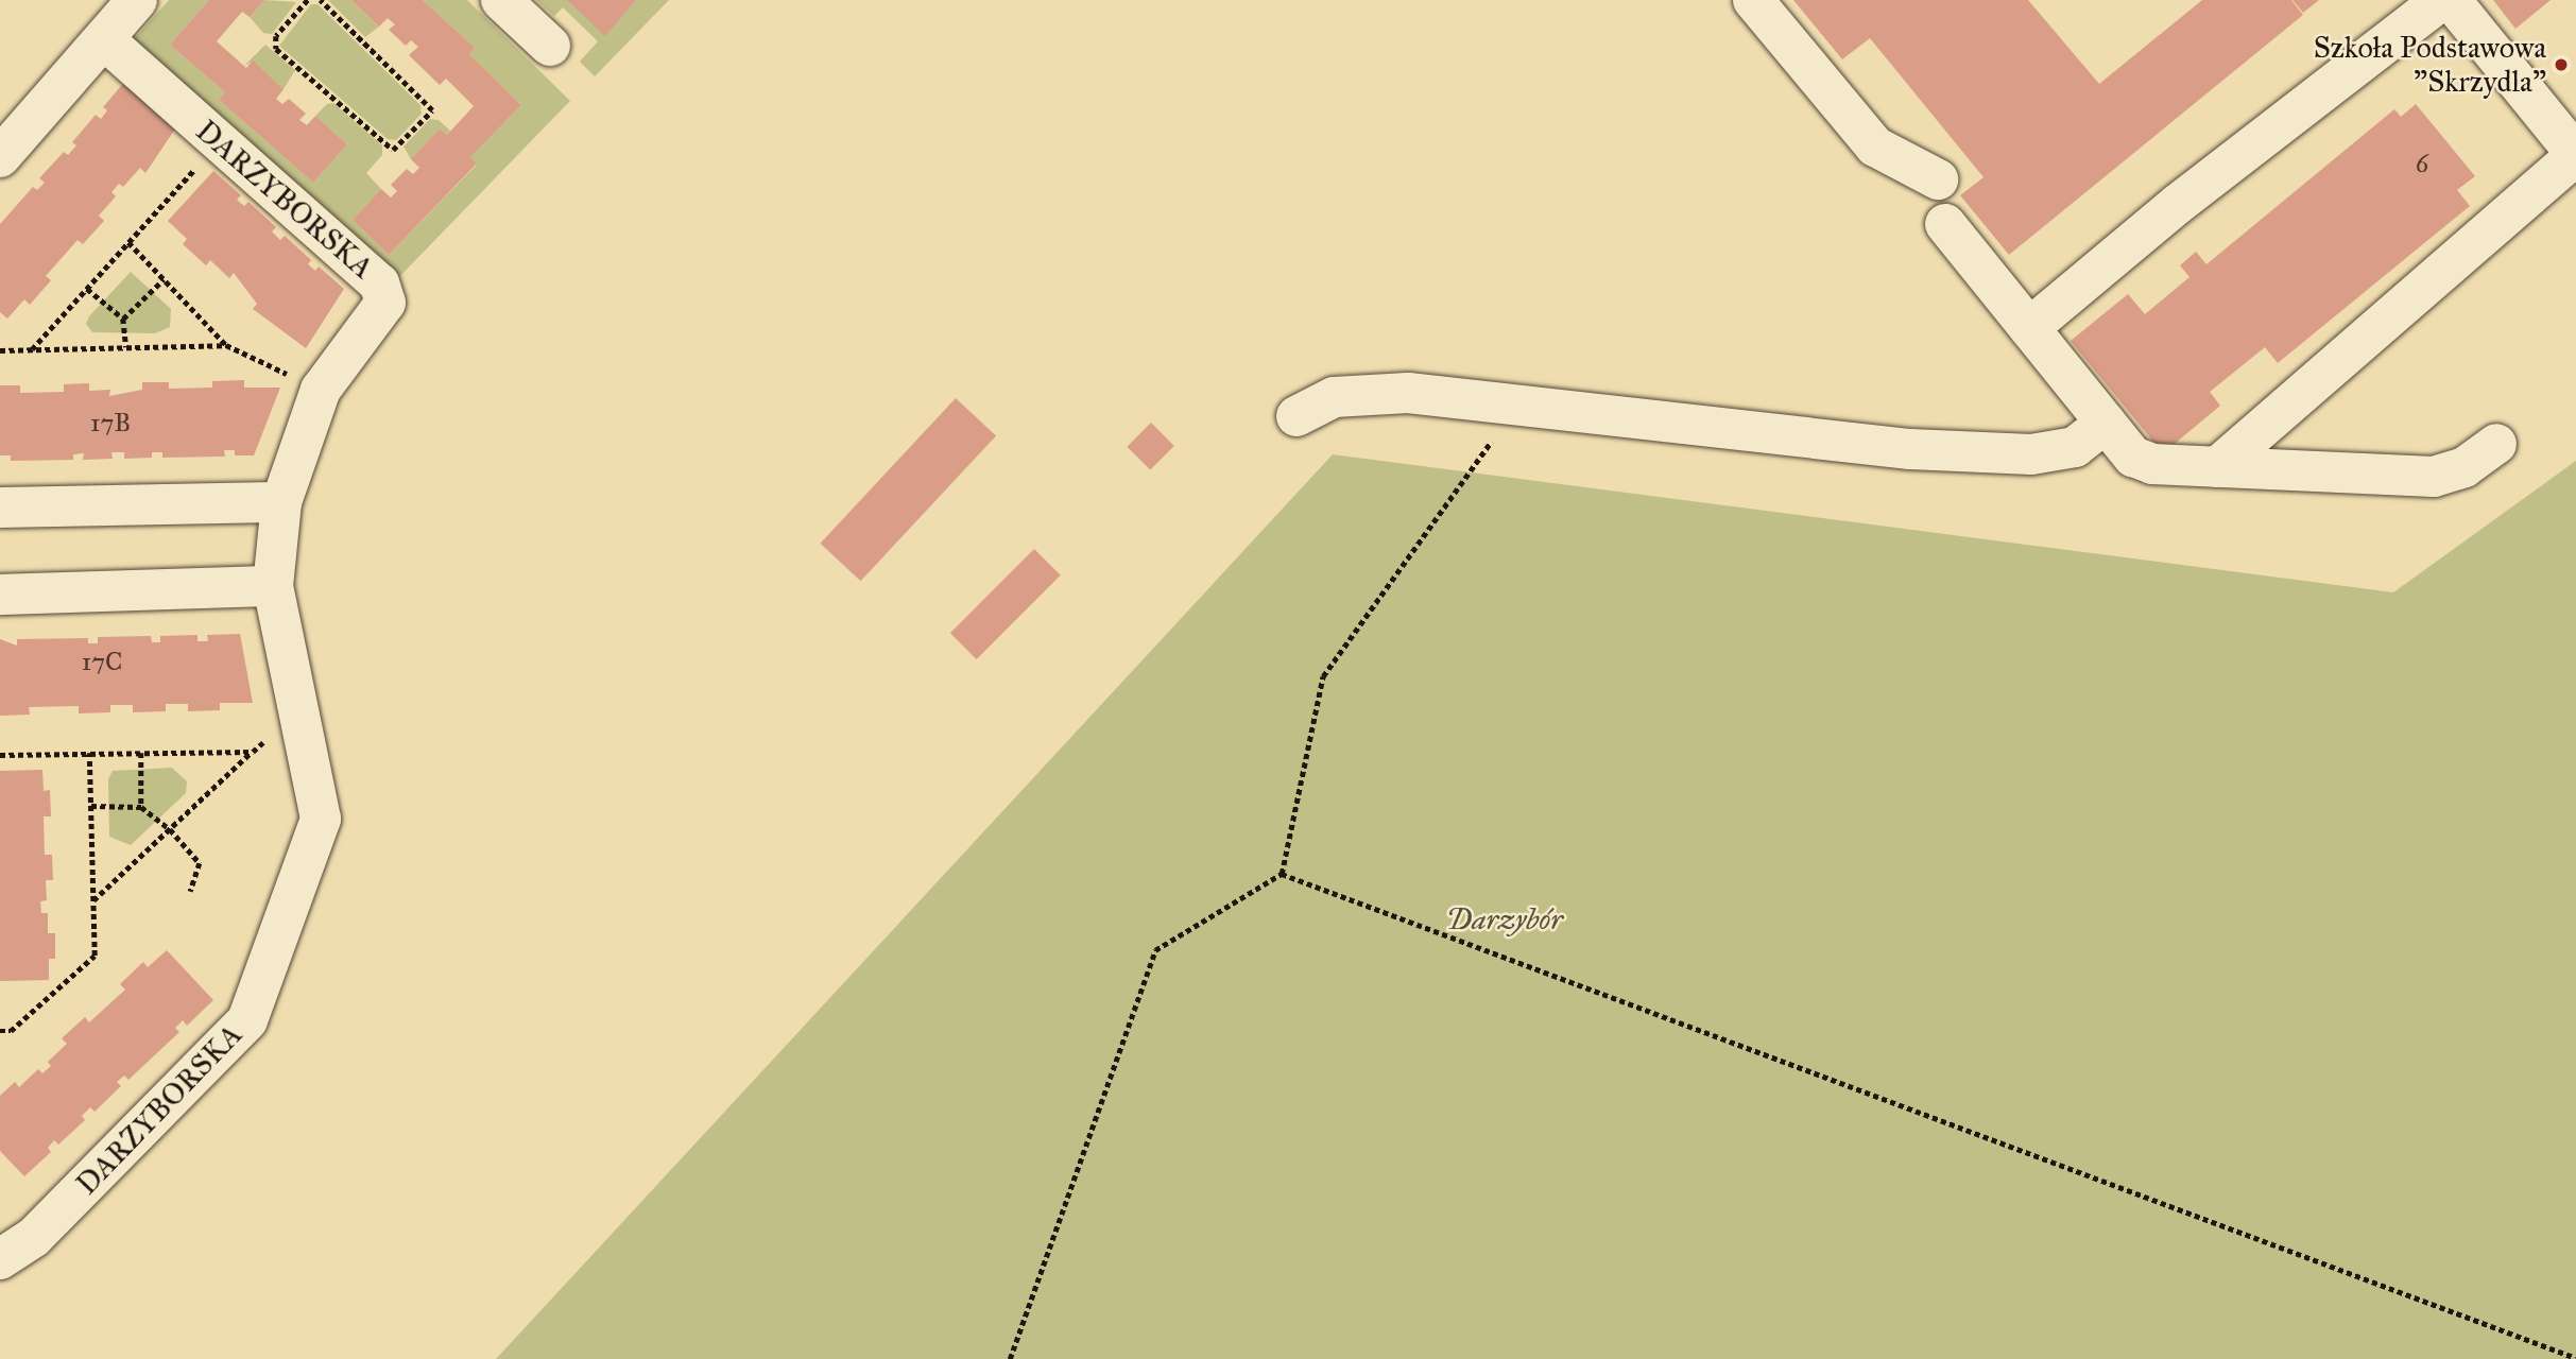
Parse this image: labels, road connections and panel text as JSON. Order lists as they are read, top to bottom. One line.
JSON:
{"streets":{"street":["DARZYBORSKA"]},"parks":["Darzybór"],"places":["Szkoła Podstawowa \"Skrzydla\""],"house_numbers":["6","17B","17C"]}
